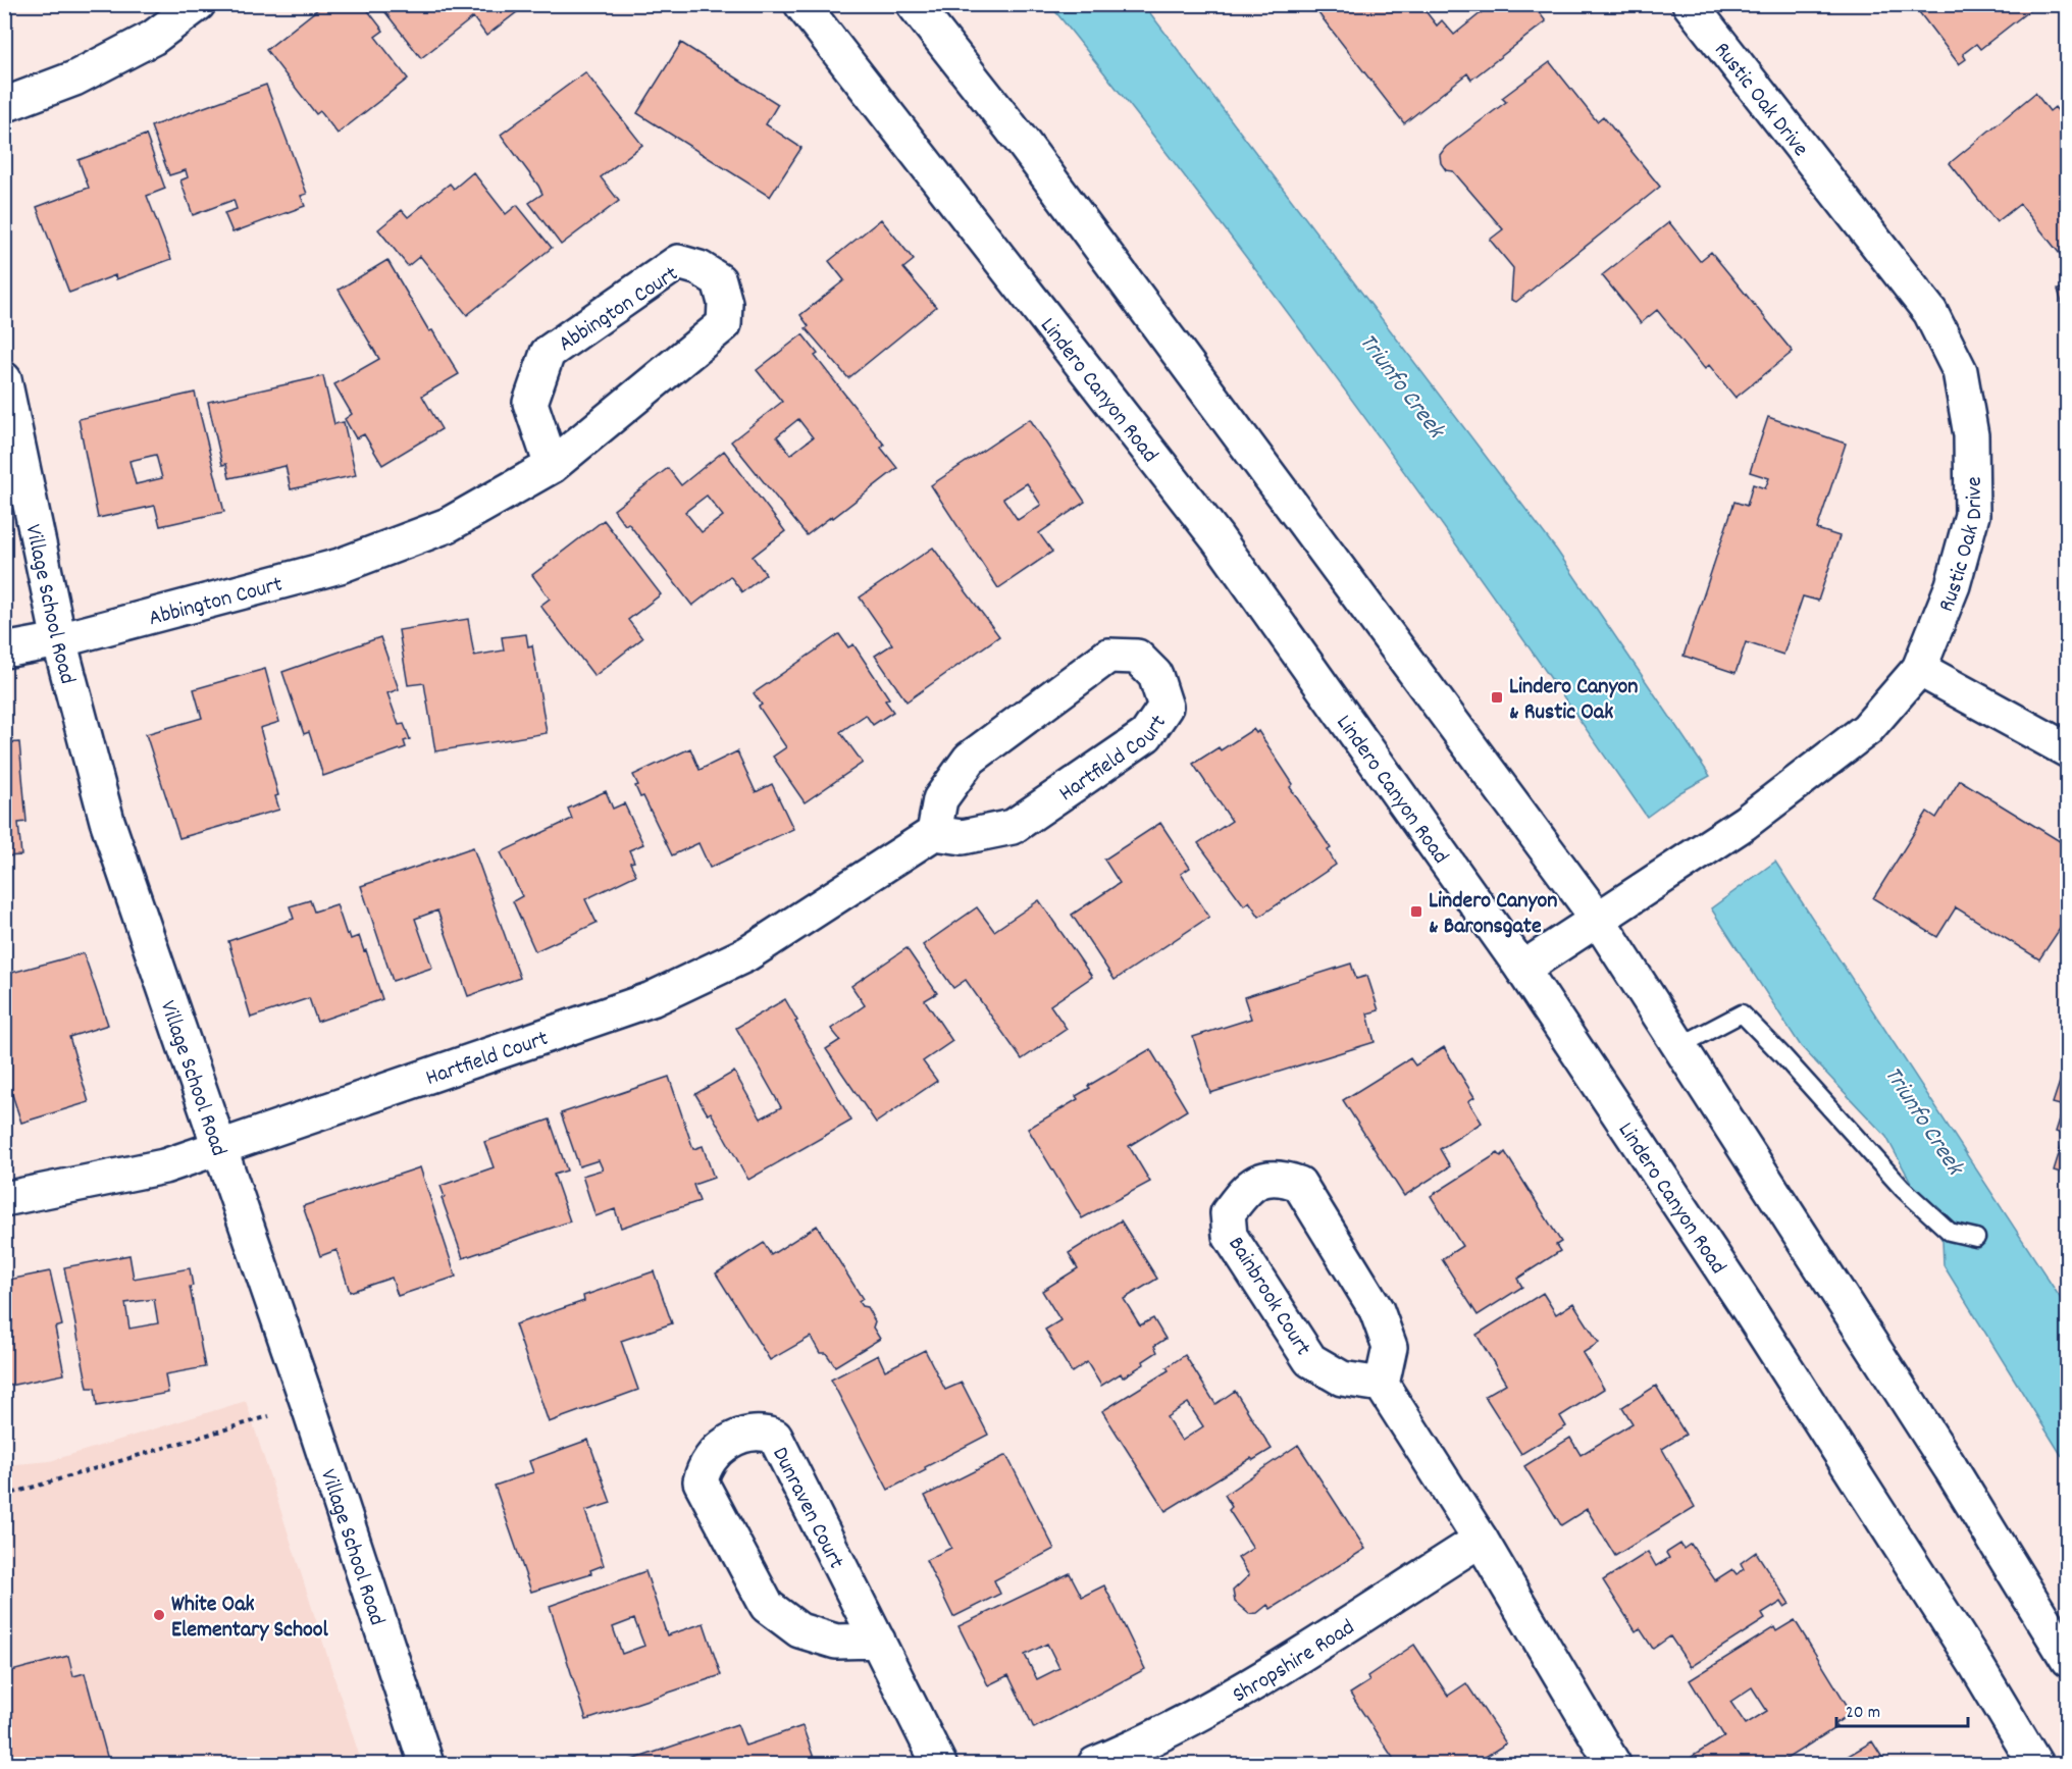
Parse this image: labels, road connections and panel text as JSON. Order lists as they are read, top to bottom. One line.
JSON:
{"streets":{"street":["Rustic Oak Drive","Abbington Court","Lindero Canyon Road","Village School Road","Hartfield Court","Bainbrook Court","Dunraven Court","Shropshire Road"]},"crossings":[["Rustic Oak Drive","Lindero Canyon Road"],["Abbington Court","Village School Road"],["Village School Road","Hartfield Court"]],"water":["Triunfo Creek"],"places":{"transit":["Lindero Canyon & Rustic Oak","Lindero Canyon & Baronsgate"],"other":["White Oak Elementary School"]},"scale_bar":"20 m"}
